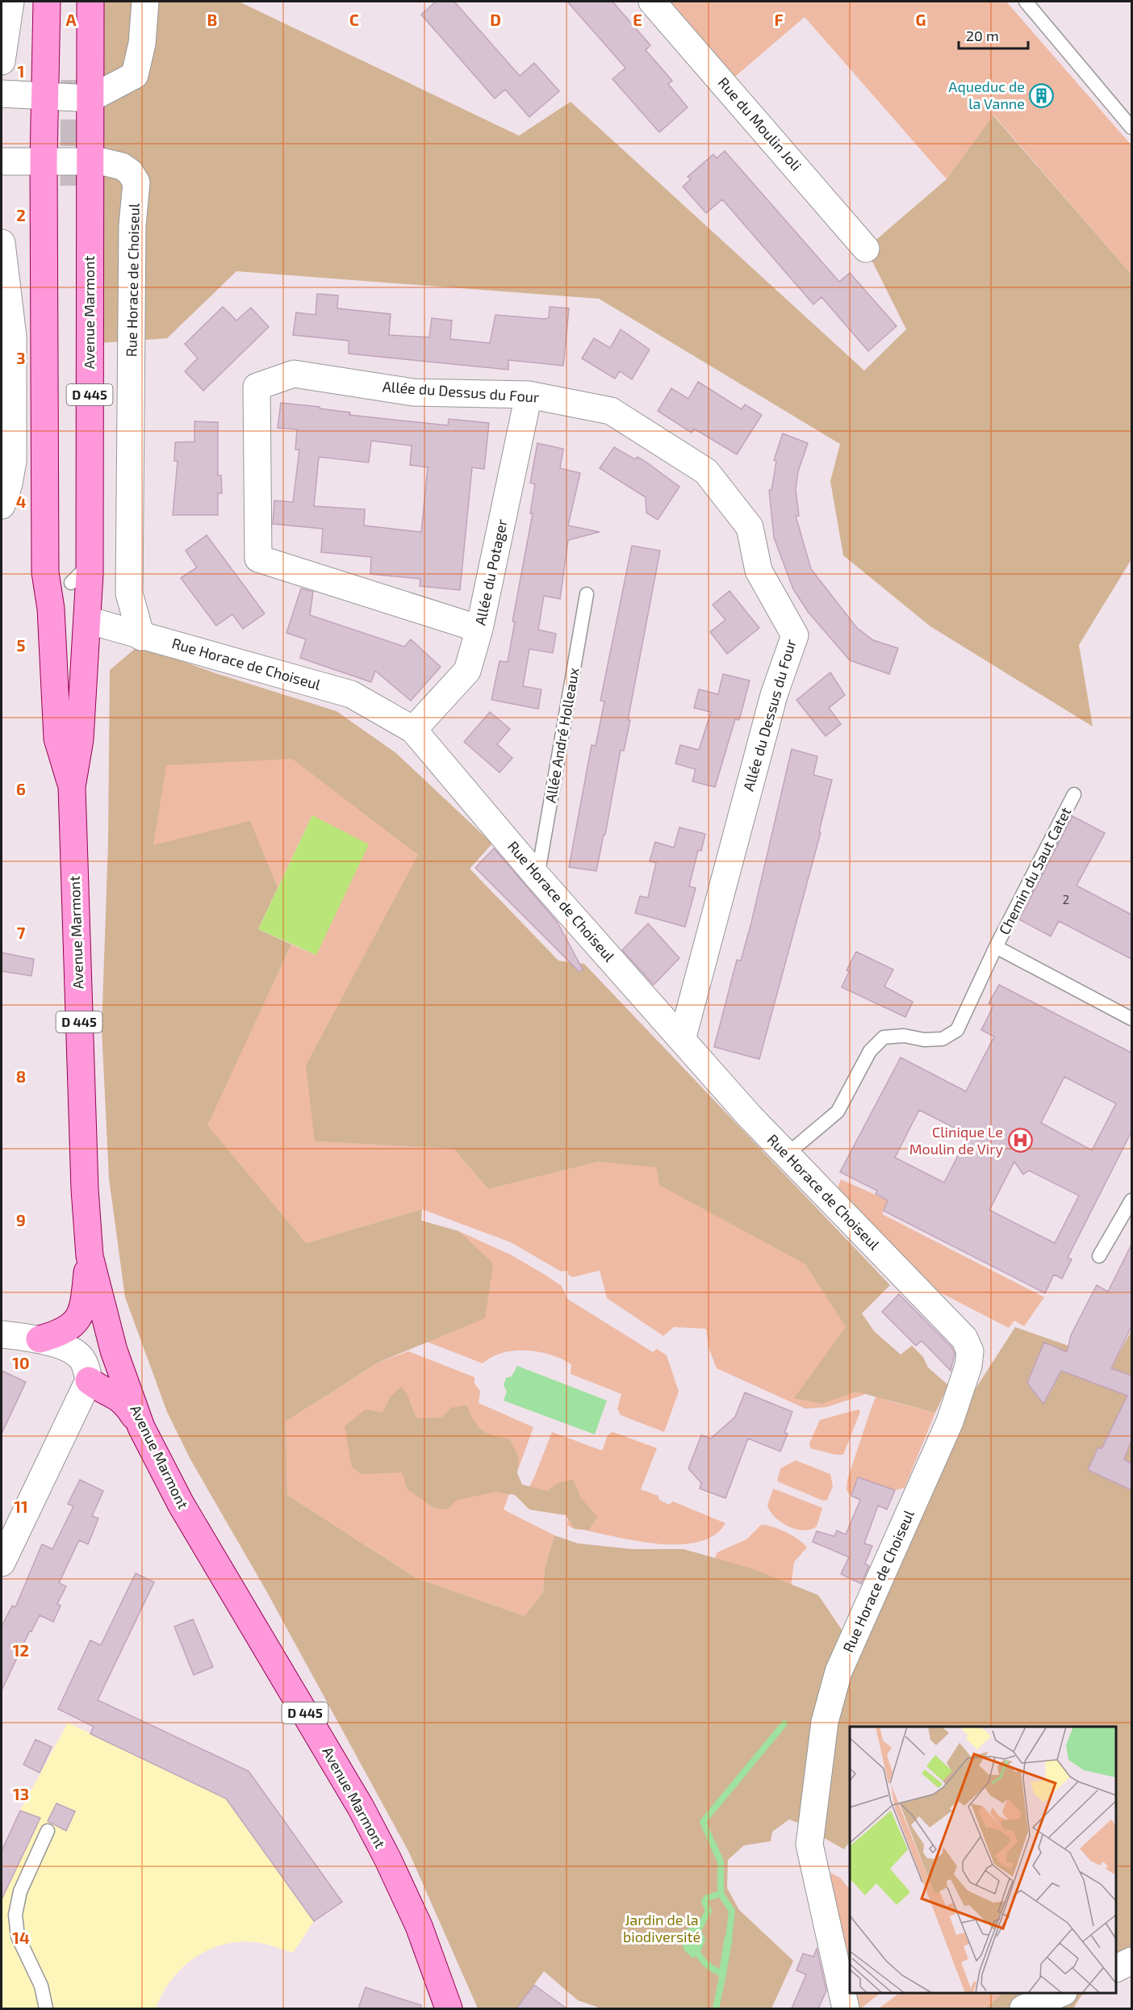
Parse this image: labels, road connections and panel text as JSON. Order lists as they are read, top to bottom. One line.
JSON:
{"streets":{"main road":["Avenue Marmont","D 445"],"street":["Rue du Moulin Joli","Rue Horace de Choiseul","Allée du Dessus du Four","Allée du Potager"],"lane":["Allée André Holleaux","Chemin du Saut Catet"]},"crossings":[["Rue Horace de Choiseul","Avenue Marmont"],["Rue Horace de Choiseul","Allée du Dessus du Four"],["Rue Horace de Choiseul","Allée du Potager"],["Rue Horace de Choiseul","Allée André Holleaux"],["Rue Horace de Choiseul","Chemin du Saut Catet"],["Allée du Dessus du Four","Allée du Potager"]],"parks":["Jardin de la biodiversité"],"places":{"building":["Aqueduc de la Vanne"],"hospital":["Clinique Le Moulin de Viry"]},"house_numbers":["2"],"scale_bar":"20 m","grid":{"columns":["A","B","C","D","E","F","G"],"rows":["1","2","3","4","5","6","7","8","9","10","11","12","13","14"]}}
